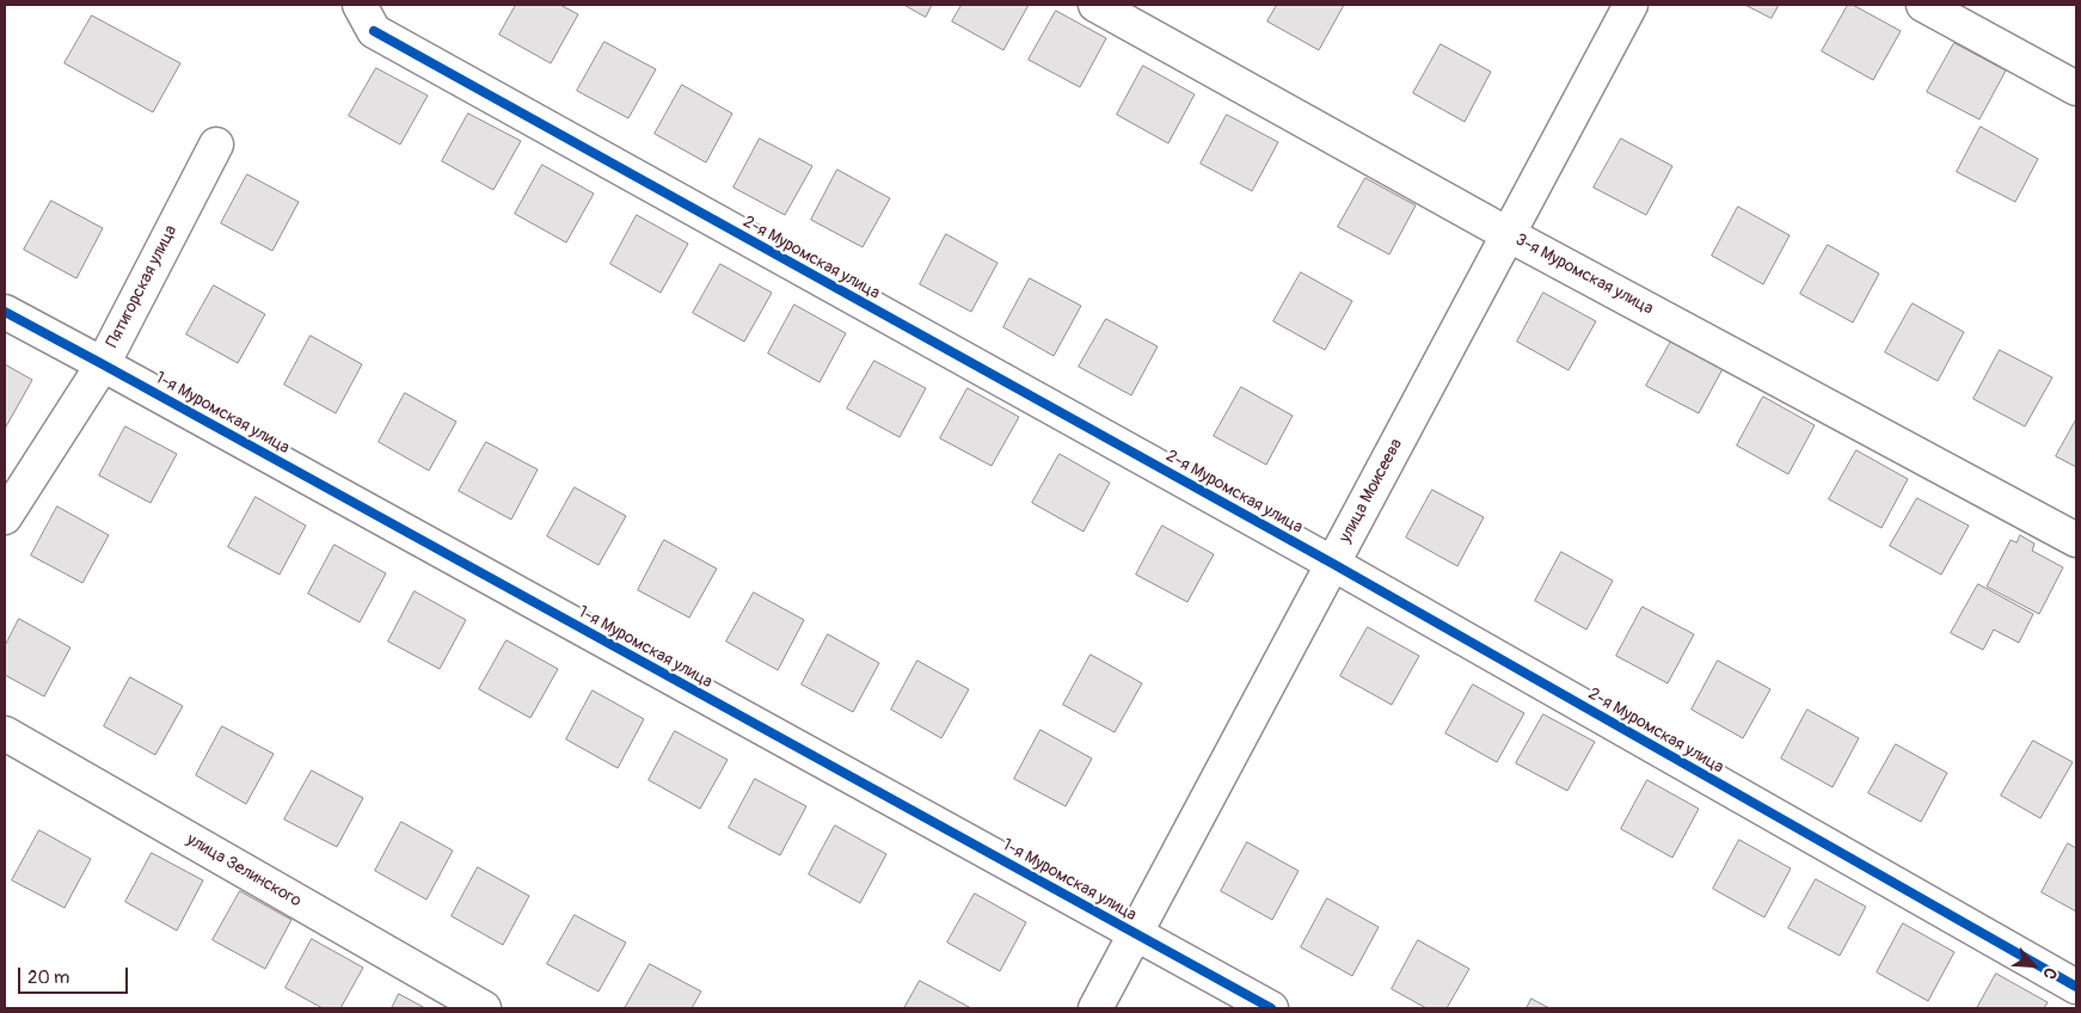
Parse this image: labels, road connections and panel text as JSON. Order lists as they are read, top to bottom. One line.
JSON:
{"streets":{"street":["2-я Муромская улица","3-я Муромская улица","Пятигорская улица","1-я Муромская улица","улица Моисеева","улица Зелинского"]},"crossings":[["2-я Муромская улица","улица Моисеева"],["3-я Муромская улица","улица Моисеева"],["Пятигорская улица","1-я Муромская улица"],["1-я Муромская улица","улица Моисеева"]],"scale_bar":"20 m","north":"bottom right"}
